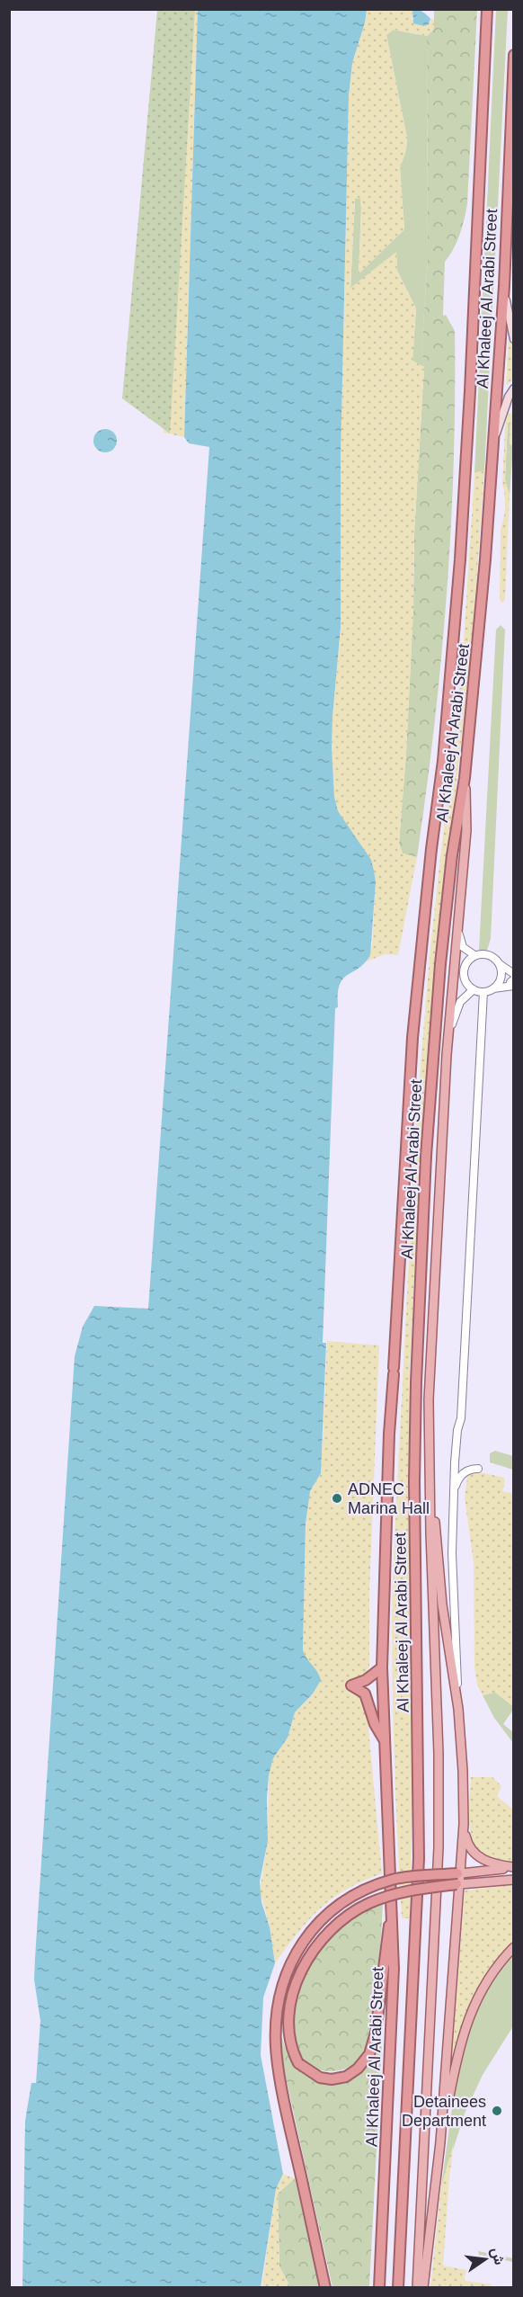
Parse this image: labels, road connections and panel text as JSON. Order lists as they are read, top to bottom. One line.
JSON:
{"streets":{"highway":["Al Khaleej Al Arabi Street"]},"places":["ADNEC Marina Hall","Detainees Department"],"north":"right"}
